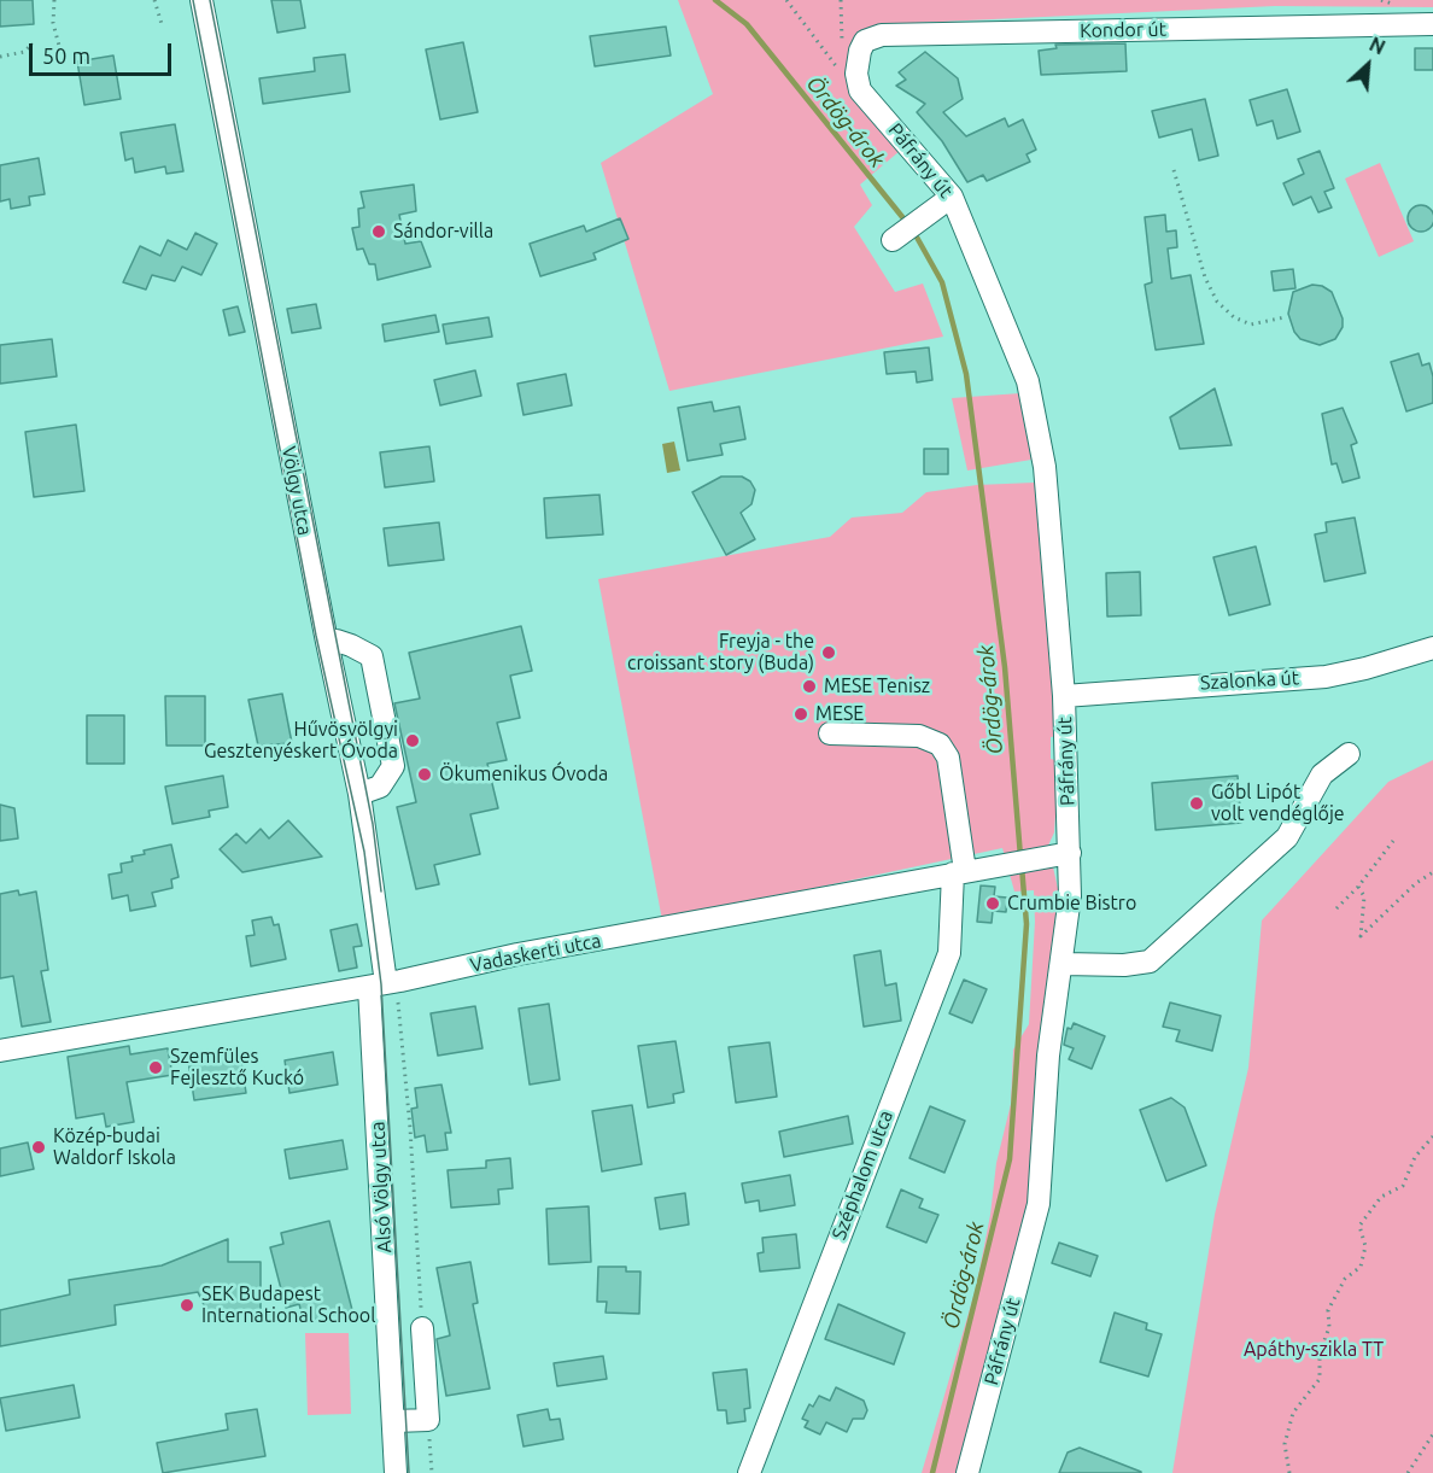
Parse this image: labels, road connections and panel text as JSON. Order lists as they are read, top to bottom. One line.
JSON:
{"streets":{"street":["Kondor út","Páfrány út","Völgy utca","Szalonka út","Vadaskerti utca","Széphalom utca","Alsó Völgy utca"]},"crossings":[["Kondor út","Páfrány út"],["Páfrány út","Szalonka út"],["Páfrány út","Vadaskerti utca"],["Völgy utca","Vadaskerti utca"],["Völgy utca","Alsó Völgy utca"],["Vadaskerti utca","Széphalom utca"],["Vadaskerti utca","Alsó Völgy utca"]],"water":["Ördög-árok"],"parks":["Apáthy-szikla TT"],"places":["Sándor-villa","Freyja - the croissant story (Buda)","MESE Tenisz","MESE","Hűvösvölgyi Gesztenyéskert Óvoda","Ökumenikus Óvoda","Gőbl Lipót volt vendéglője","Crumbie Bistro","Szemfüles Fejlesztő Kuckó","Közép-budai Waldorf Iskola","SEK Budapest International School"],"scale_bar":"50 m","north":"top right"}
